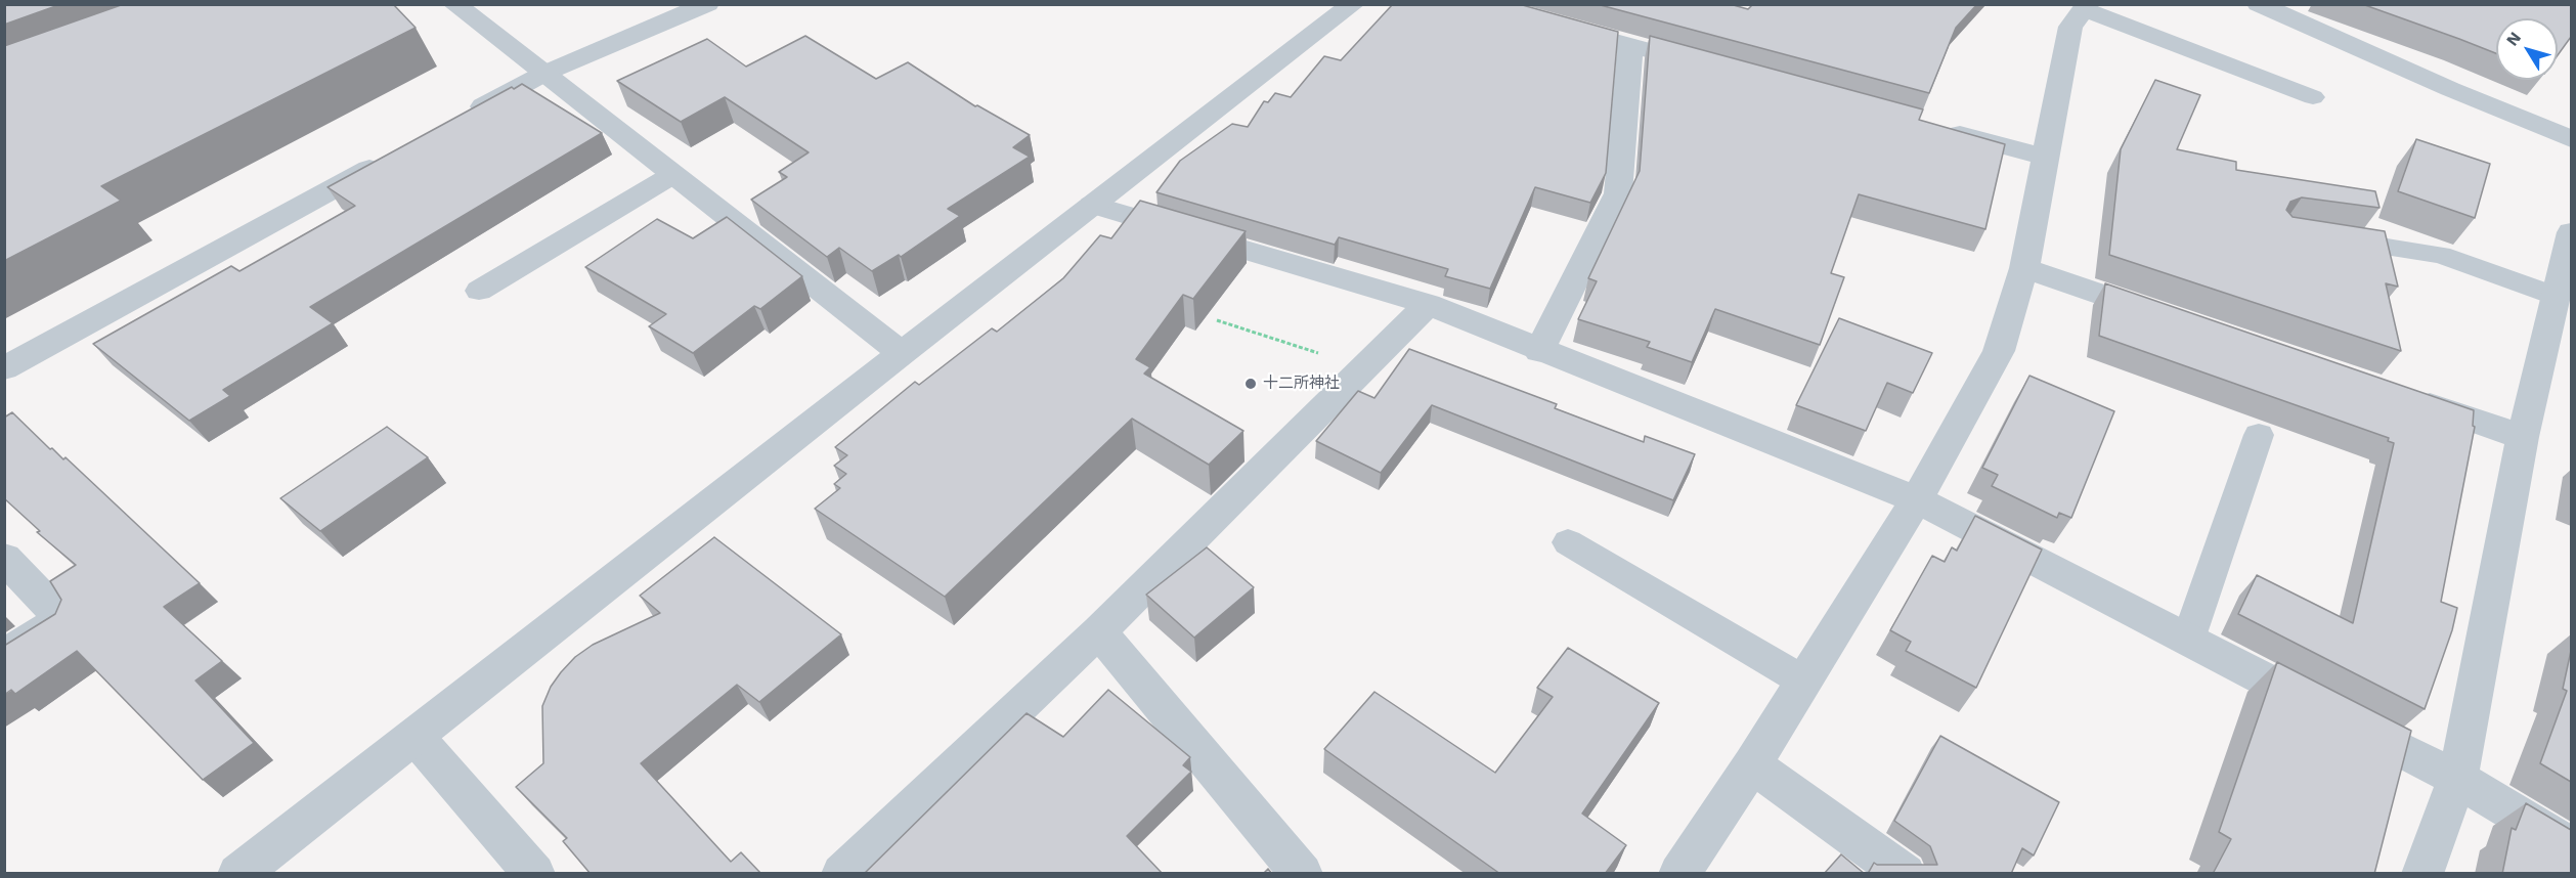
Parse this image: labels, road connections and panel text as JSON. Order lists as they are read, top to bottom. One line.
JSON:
{"places":["十二所神社"],"north":"top left"}
